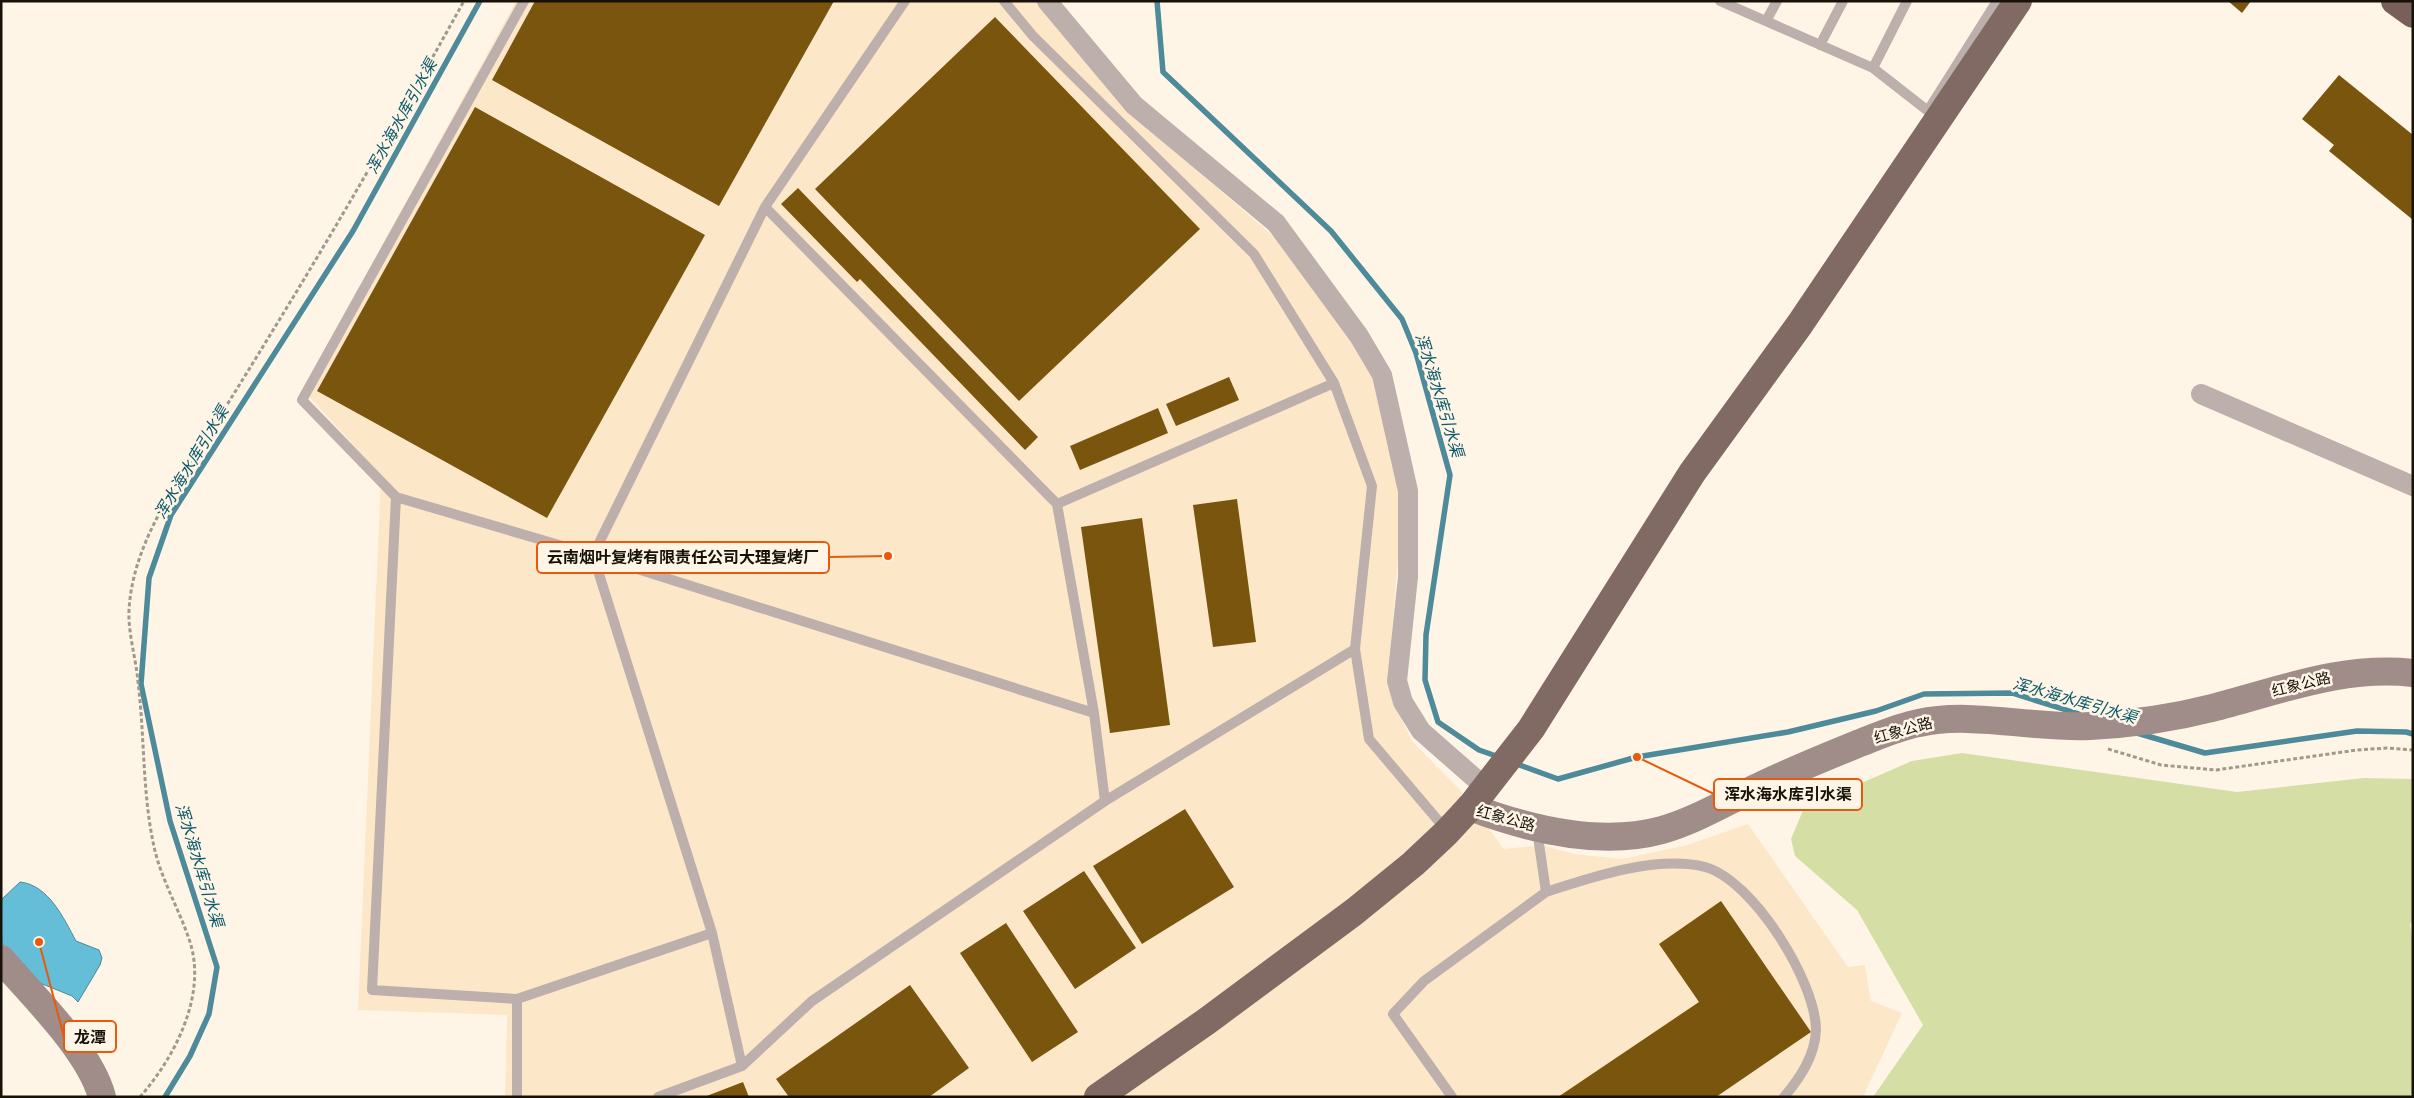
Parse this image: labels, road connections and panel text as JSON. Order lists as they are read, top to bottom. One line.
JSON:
{"streets":{"main road":["红象公路"]},"water":["浑水海水库引水渠"],"places":["云南烟叶复烤有限责任公司大理复烤厂","浑水海水库引水渠","龙潭"]}
